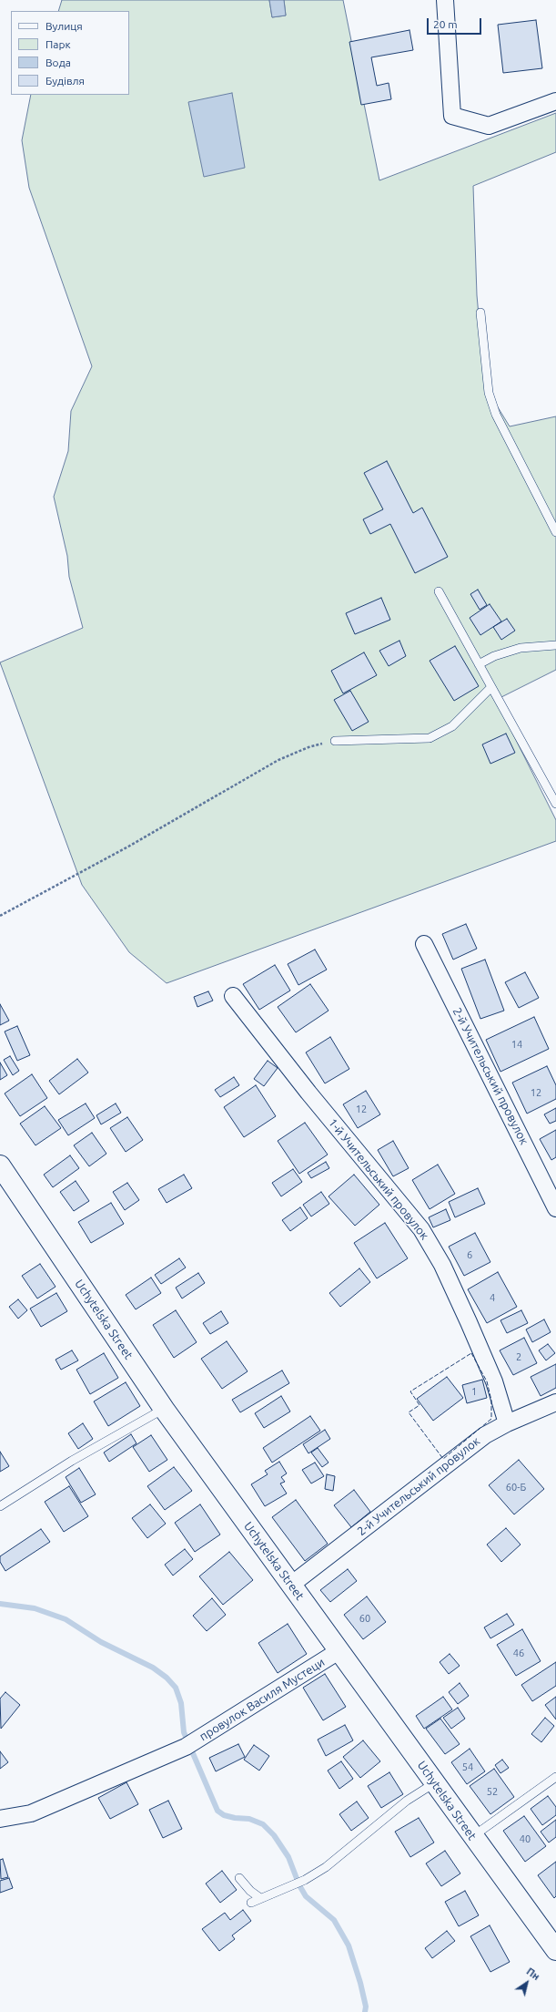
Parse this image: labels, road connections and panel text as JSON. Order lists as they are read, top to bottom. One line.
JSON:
{"streets":{"main road":["Uchytelska Street"],"street":["2-й Учительський провулок","1-й Учительський провулок","провулок Василя Мустеци"]},"crossings":[["2-й Учительський провулок","1-й Учительський провулок"],["2-й Учительський провулок","Uchytelska Street"],["Uchytelska Street","провулок Василя Мустеци"]],"house_numbers":["14","12","12","6","4","2","1","60-Б","60","46","54","52","40"],"legend":["Вулиця","Парк","Вода","Будівля"],"scale_bar":"20 m","north":"top right"}
